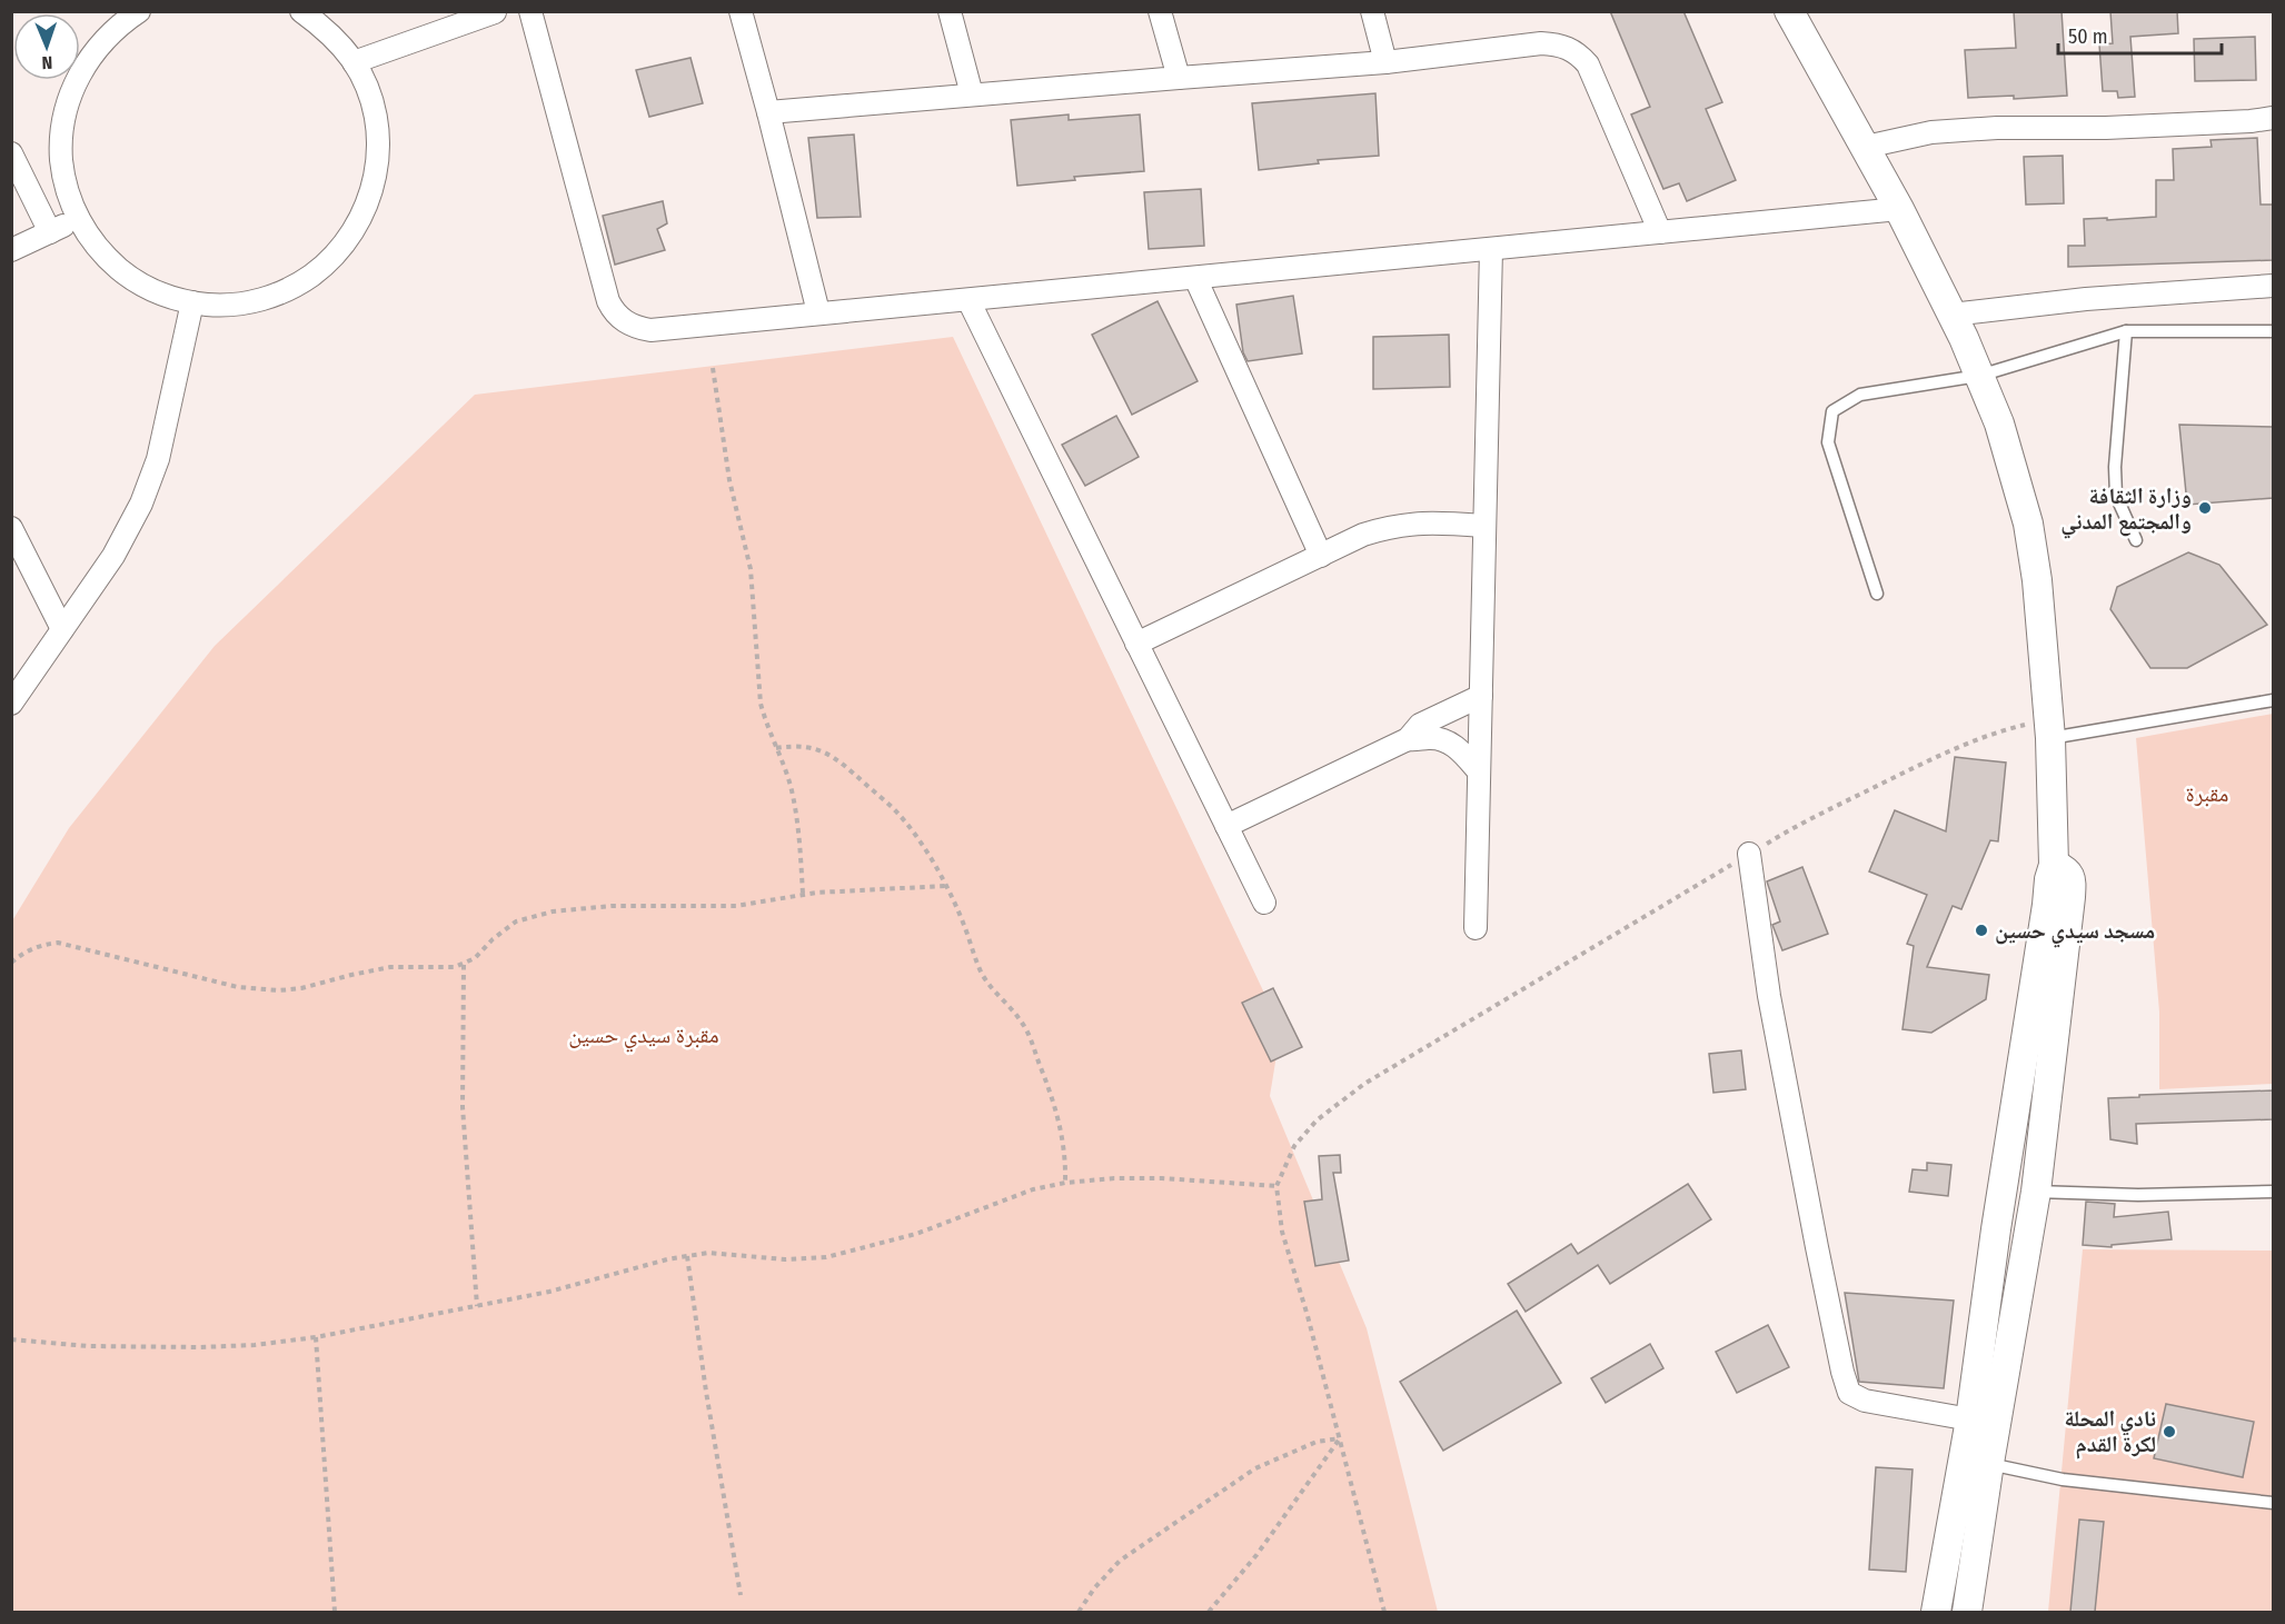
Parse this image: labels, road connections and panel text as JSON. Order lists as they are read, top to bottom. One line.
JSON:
{"parks":["مقبرة","مقبرة سيدي حسين"],"places":["وزارة الثقافة والمجتمع المدني","مسجد سيدي حسين","نادي المحلة لكرة القدم"],"scale_bar":"50 m","north":"bottom"}
